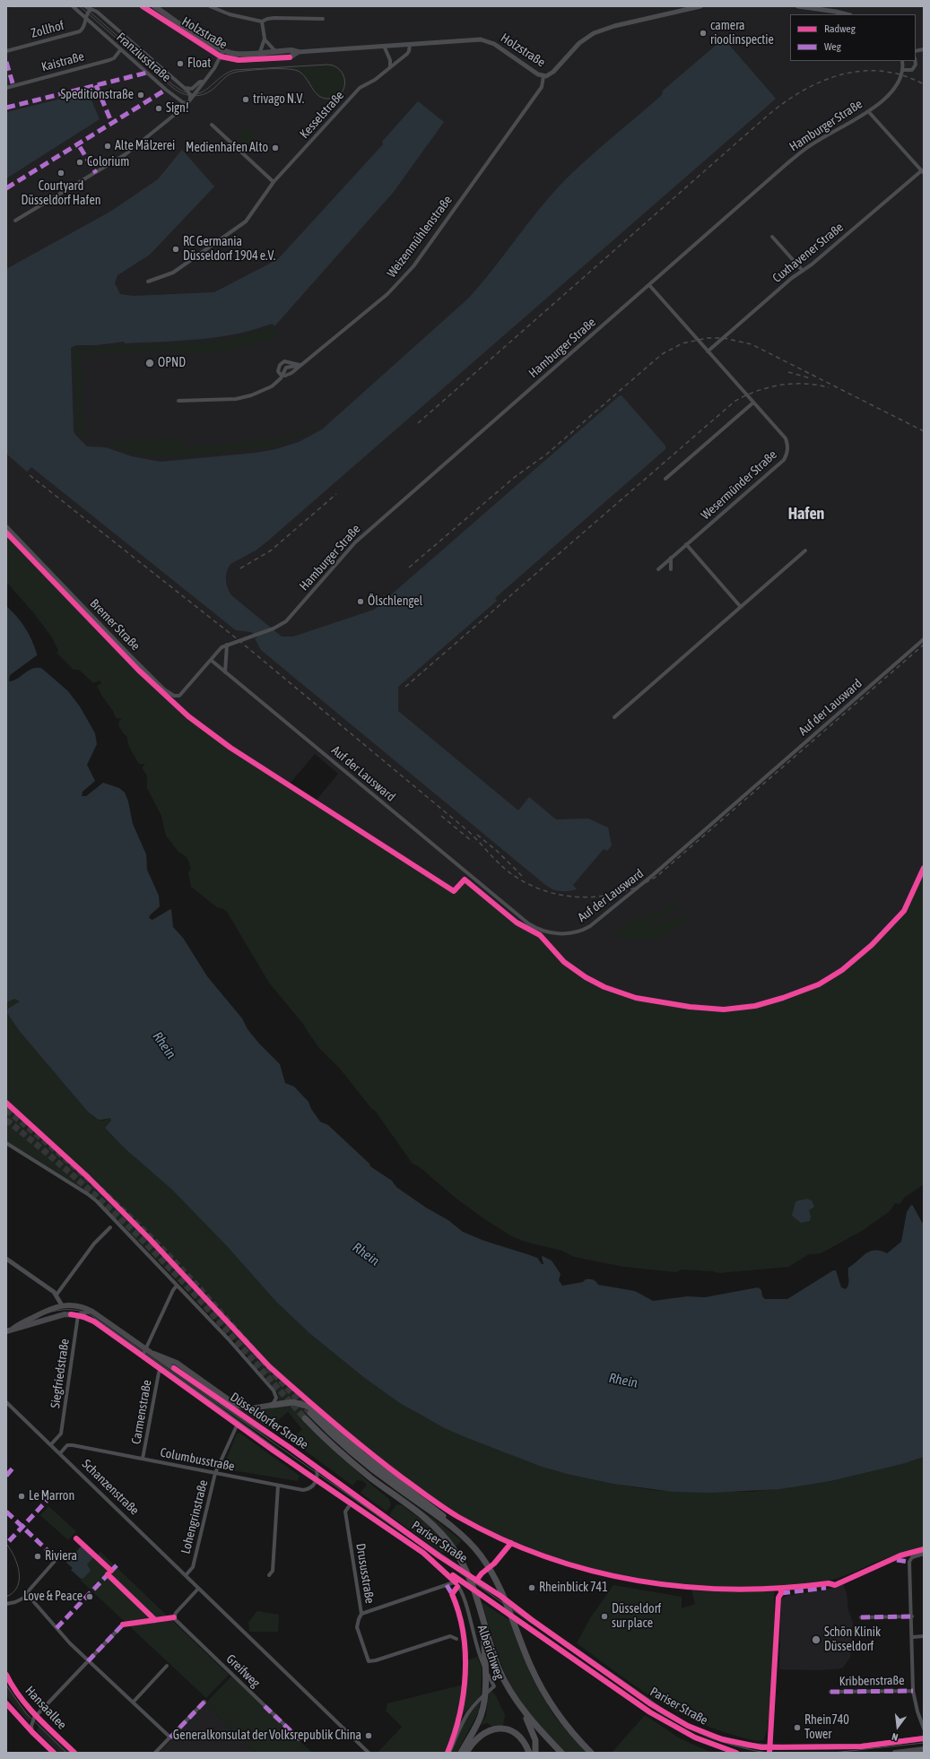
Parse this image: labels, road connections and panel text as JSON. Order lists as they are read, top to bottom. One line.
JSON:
{"streets":{"main road":["Holzstraße","Düsseldorfer Straße","Pariser Straße"],"street":["Zollhof","Franziusstraße","Kaistraße","Kesselstraße","Hamburger Straße","Weizenmühlenstraße","Cuxhavener Straße","Wesermünder Straße","Bremer Straße","Auf der Lausward","Siegfriedstraße","Carmenstraße","Columbusstraße","Schanzenstraße","Lohengrinstraße","Drususstraße","Alberichweg","Greifweg","Kribbenstraße","Hansaallee"]},"crossings":[["Zollhof","Franziusstraße"],["Holzstraße","Franziusstraße"],["Holzstraße","Kesselstraße"],["Holzstraße","Weizenmühlenstraße"],["Franziusstraße","Kaistraße"],["Hamburger Straße","Wesermünder Straße"],["Hamburger Straße","Bremer Straße"],["Hamburger Straße","Auf der Lausward"],["Cuxhavener Straße","Wesermünder Straße"],["Bremer Straße","Auf der Lausward"],["Siegfriedstraße","Düsseldorfer Straße"],["Siegfriedstraße","Schanzenstraße"],["Carmenstraße","Düsseldorfer Straße"],["Carmenstraße","Columbusstraße"],["Düsseldorfer Straße","Columbusstraße"],["Düsseldorfer Straße","Lohengrinstraße"],["Düsseldorfer Straße","Pariser Straße"],["Düsseldorfer Straße","Drususstraße"],["Columbusstraße","Schanzenstraße"],["Columbusstraße","Lohengrinstraße"],["Schanzenstraße","Lohengrinstraße"],["Schanzenstraße","Greifweg"],["Pariser Straße","Drususstraße"],["Pariser Straße","Alberichweg"]],"districts":["Hafen"],"water":["Rhein"],"places":["camera rioolinspectie","Float","Speditionstraße","trivago N.V.","Sign!","Alte Mälzerei","Medienhafen Alto","Colorium","Courtyard Düsseldorf Hafen","RC Germania Düsseldorf 1904 e.V.","OPND","Ölschlengel","Le Marron","Riviera","Rheinblick 741","Love & Peace","Düsseldorf sur place","Schön Klinik Düsseldorf","Rhein740 Tower","Generalkonsulat der Volksrepublik China"],"legend":["Radweg","Weg"],"north":"bottom"}
